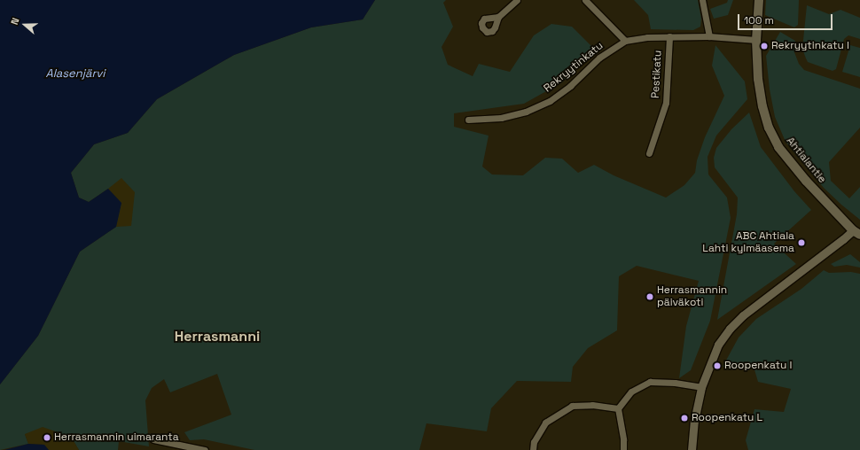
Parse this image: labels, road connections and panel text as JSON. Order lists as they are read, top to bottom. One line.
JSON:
{"streets":{"main road":["Ahtialantie"],"street":["Rekryytinkatu","Pestikatu"]},"crossings":[["Rekryytinkatu","Pestikatu"],["Rekryytinkatu","Ahtialantie"]],"districts":["Herrasmanni"],"water":["Alasenjärvi"],"places":["Rekryytinkatu I","ABC Ahtiala Lahti kylmäasema","Herrasmannin päiväkoti","Roopenkatu I","Roopenkatu L","Herrasmannin uimaranta"],"scale_bar":"100 m","north":"left"}
